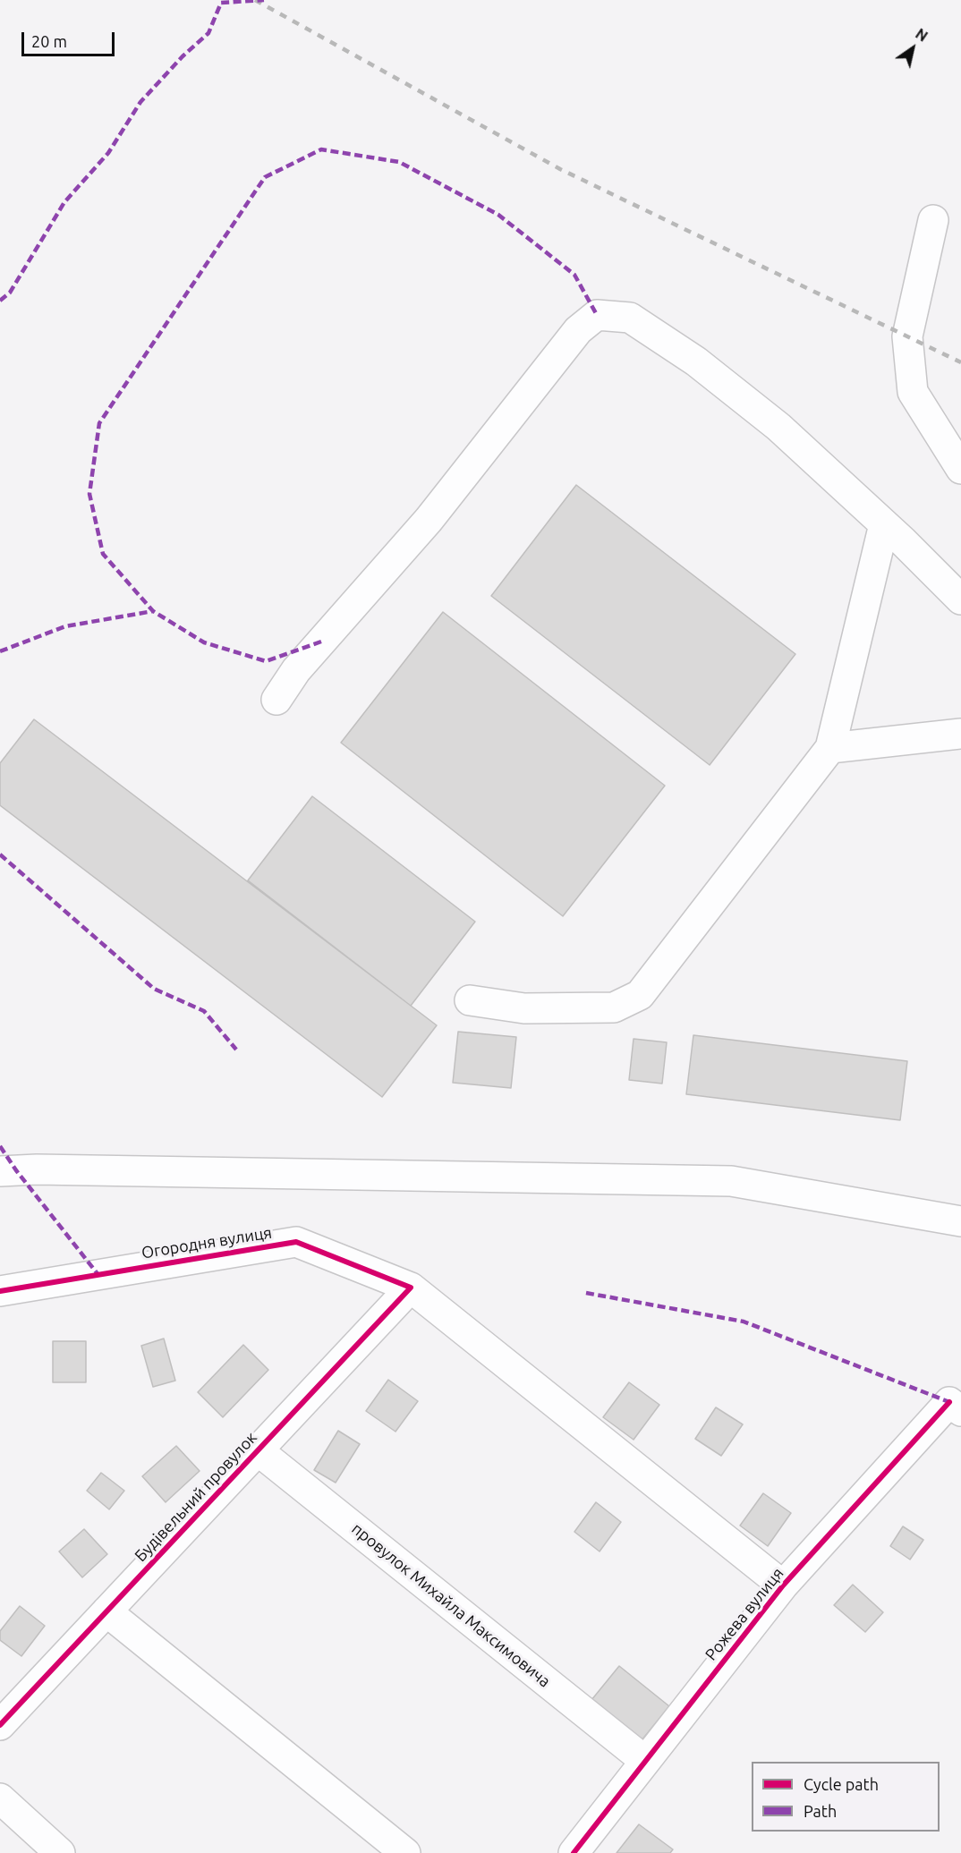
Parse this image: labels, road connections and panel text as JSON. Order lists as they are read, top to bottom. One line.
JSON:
{"streets":{"street":["Огородня вулиця","Будівельний провулок","провулок Михайла Максимовича","Рожева вулиця"]},"crossings":[["Огородня вулиця","Будівельний провулок"],["Огородня вулиця","Рожева вулиця"],["Будівельний провулок","провулок Михайла Максимовича"],["провулок Михайла Максимовича","Рожева вулиця"]],"legend":["Cycle path","Path"],"scale_bar":"20 m","north":"top right"}
